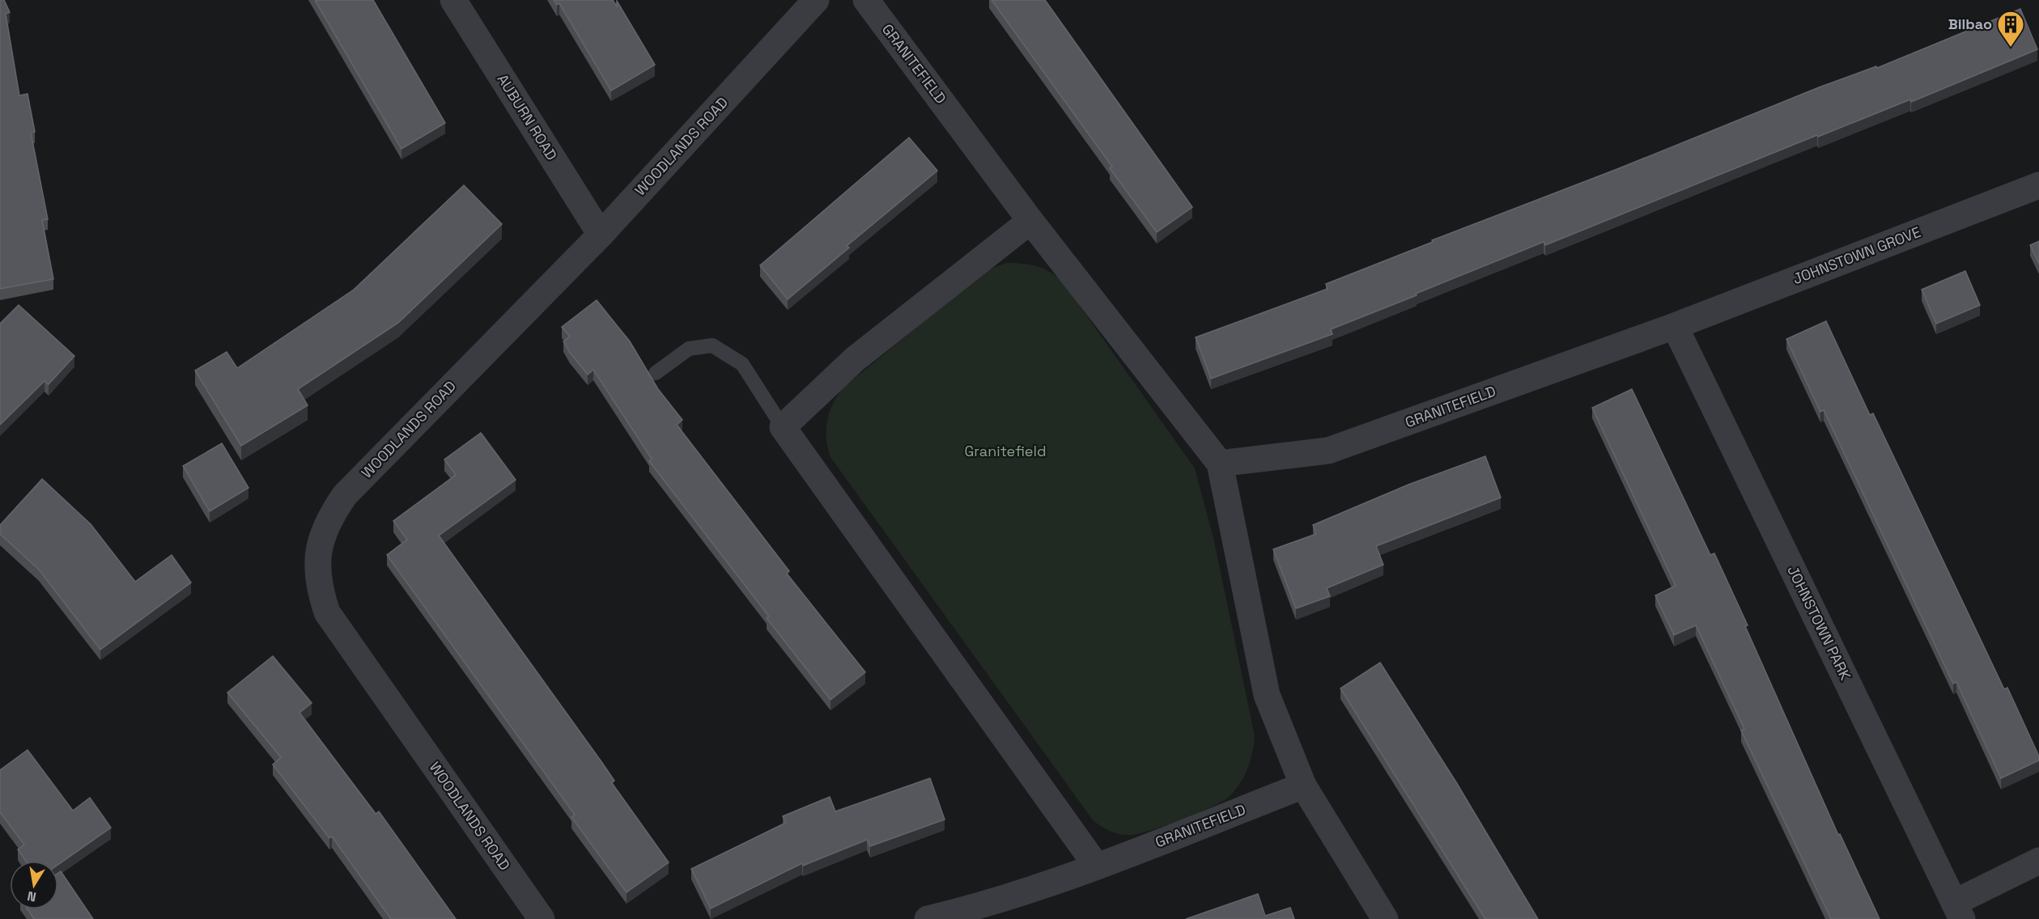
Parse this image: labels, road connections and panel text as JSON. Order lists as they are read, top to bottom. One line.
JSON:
{"streets":{"street":["GRANITEFIELD","AUBURN ROAD","WOODLANDS ROAD","JOHNSTOWN GROVE","JOHNSTOWN PARK"]},"crossings":[["GRANITEFIELD","JOHNSTOWN GROVE"],["GRANITEFIELD","JOHNSTOWN PARK"],["AUBURN ROAD","WOODLANDS ROAD"],["JOHNSTOWN GROVE","JOHNSTOWN PARK"]],"parks":["Granitefield"],"places":{"building":["Bilbao"]},"north":"bottom"}
